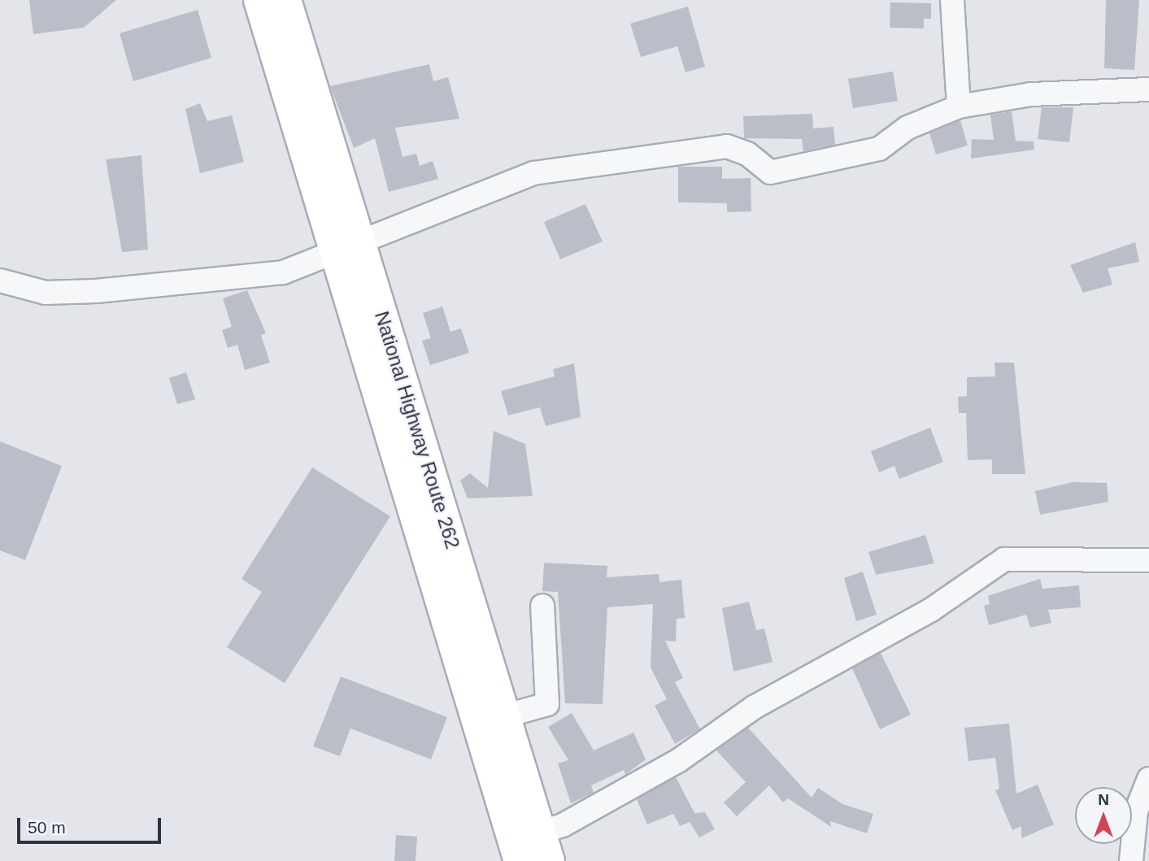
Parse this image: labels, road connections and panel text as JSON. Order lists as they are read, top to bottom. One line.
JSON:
{"streets":{"highway":["National Highway Route 262"]},"scale_bar":"50 m","north":"top"}
